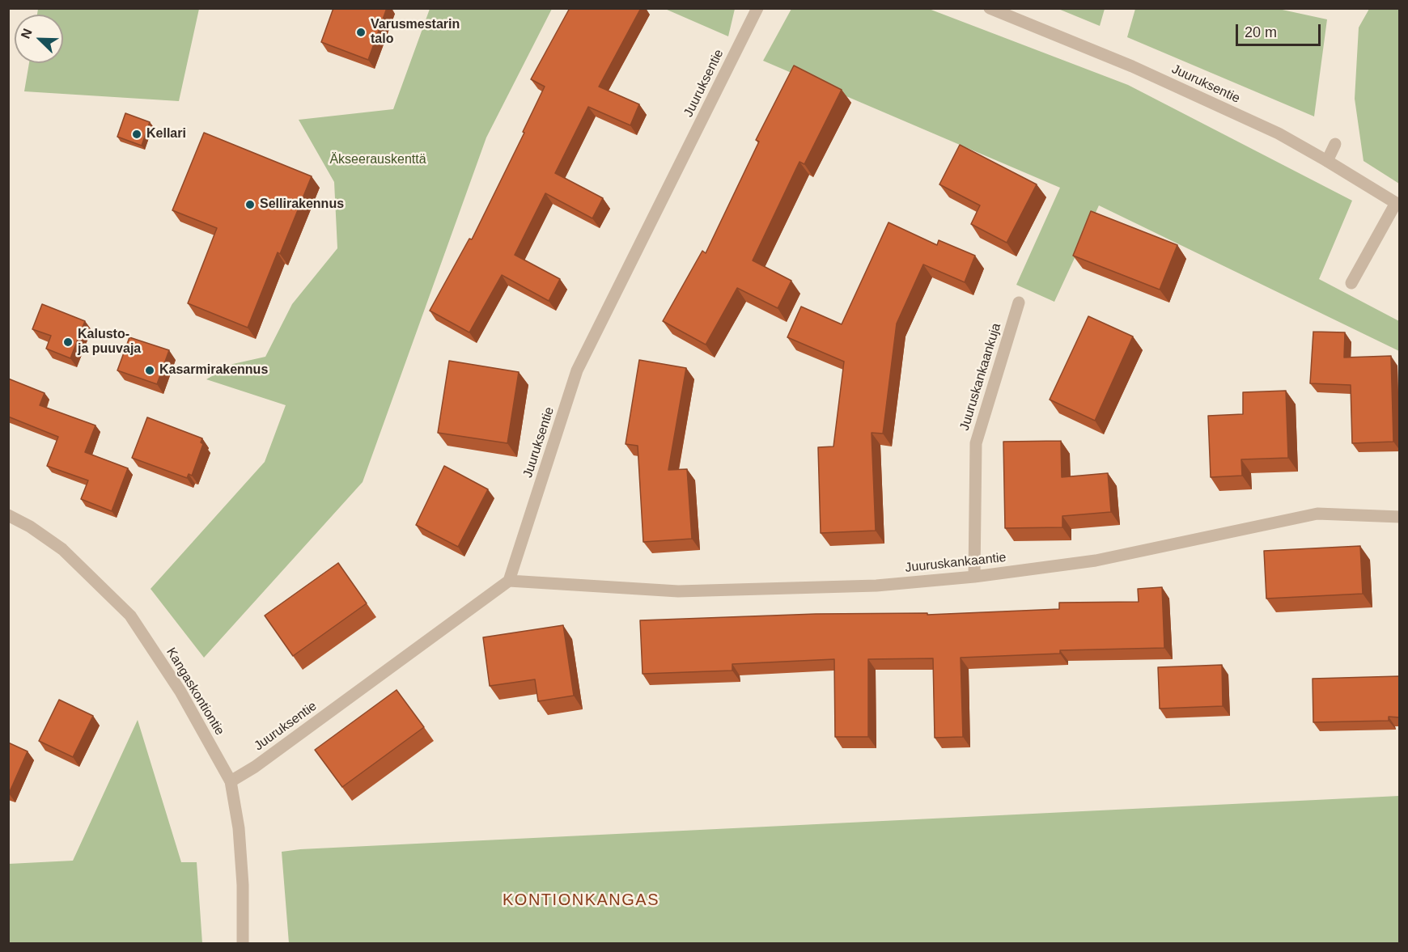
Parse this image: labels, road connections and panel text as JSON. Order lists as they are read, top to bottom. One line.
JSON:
{"streets":{"street":["Juuruksentie","Juuruskankaankuja","Juuruskankaantie","Kangaskontiontie"]},"crossings":[["Juuruksentie","Juuruskankaantie"],["Juuruksentie","Kangaskontiontie"],["Juuruskankaankuja","Juuruskankaantie"]],"districts":["KONTIONKANGAS"],"parks":["Äkseerauskenttä"],"places":["Varusmestarin talo","Kellari","Sellirakennus","Kalusto- ja puuvaja","Kasarmirakennus"],"scale_bar":"20 m","north":"top left"}
